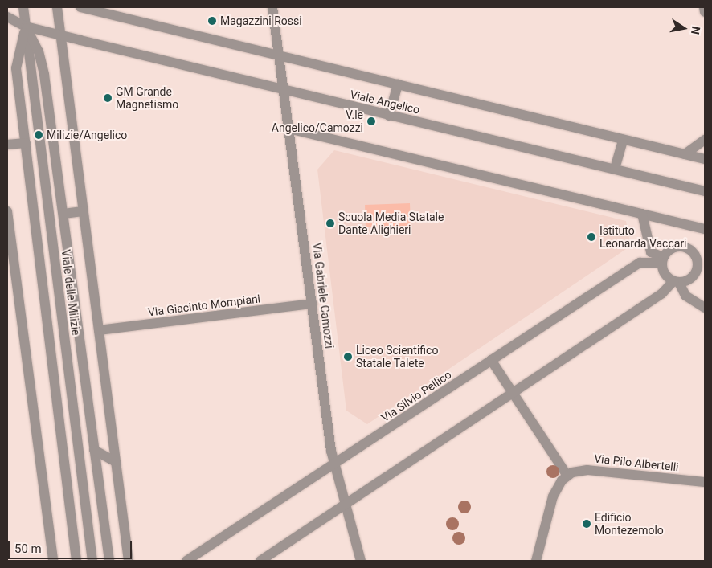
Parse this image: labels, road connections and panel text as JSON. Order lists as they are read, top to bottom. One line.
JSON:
{"streets":{"street":["Viale Angelico","Viale delle Milizie","Via Gabriele Camozzi","Via Giacinto Mompiani","Via Silvio Pellico","Via Pilo Albertelli"]},"crossings":[["Viale Angelico","Viale delle Milizie"],["Viale Angelico","Via Gabriele Camozzi"],["Viale delle Milizie","Via Giacinto Mompiani"],["Via Gabriele Camozzi","Via Giacinto Mompiani"],["Via Gabriele Camozzi","Via Silvio Pellico"]],"places":["Magazzini Rossi","GM Grande Magnetismo","V.le Angelico/Camozzi","Milizie/Angelico","Scuola Media Statale Dante Alighieri","Istituto Leonarda Vaccari","Liceo Scientifico Statale Talete","Edificio Montezemolo"],"scale_bar":"50 m","north":"right"}
